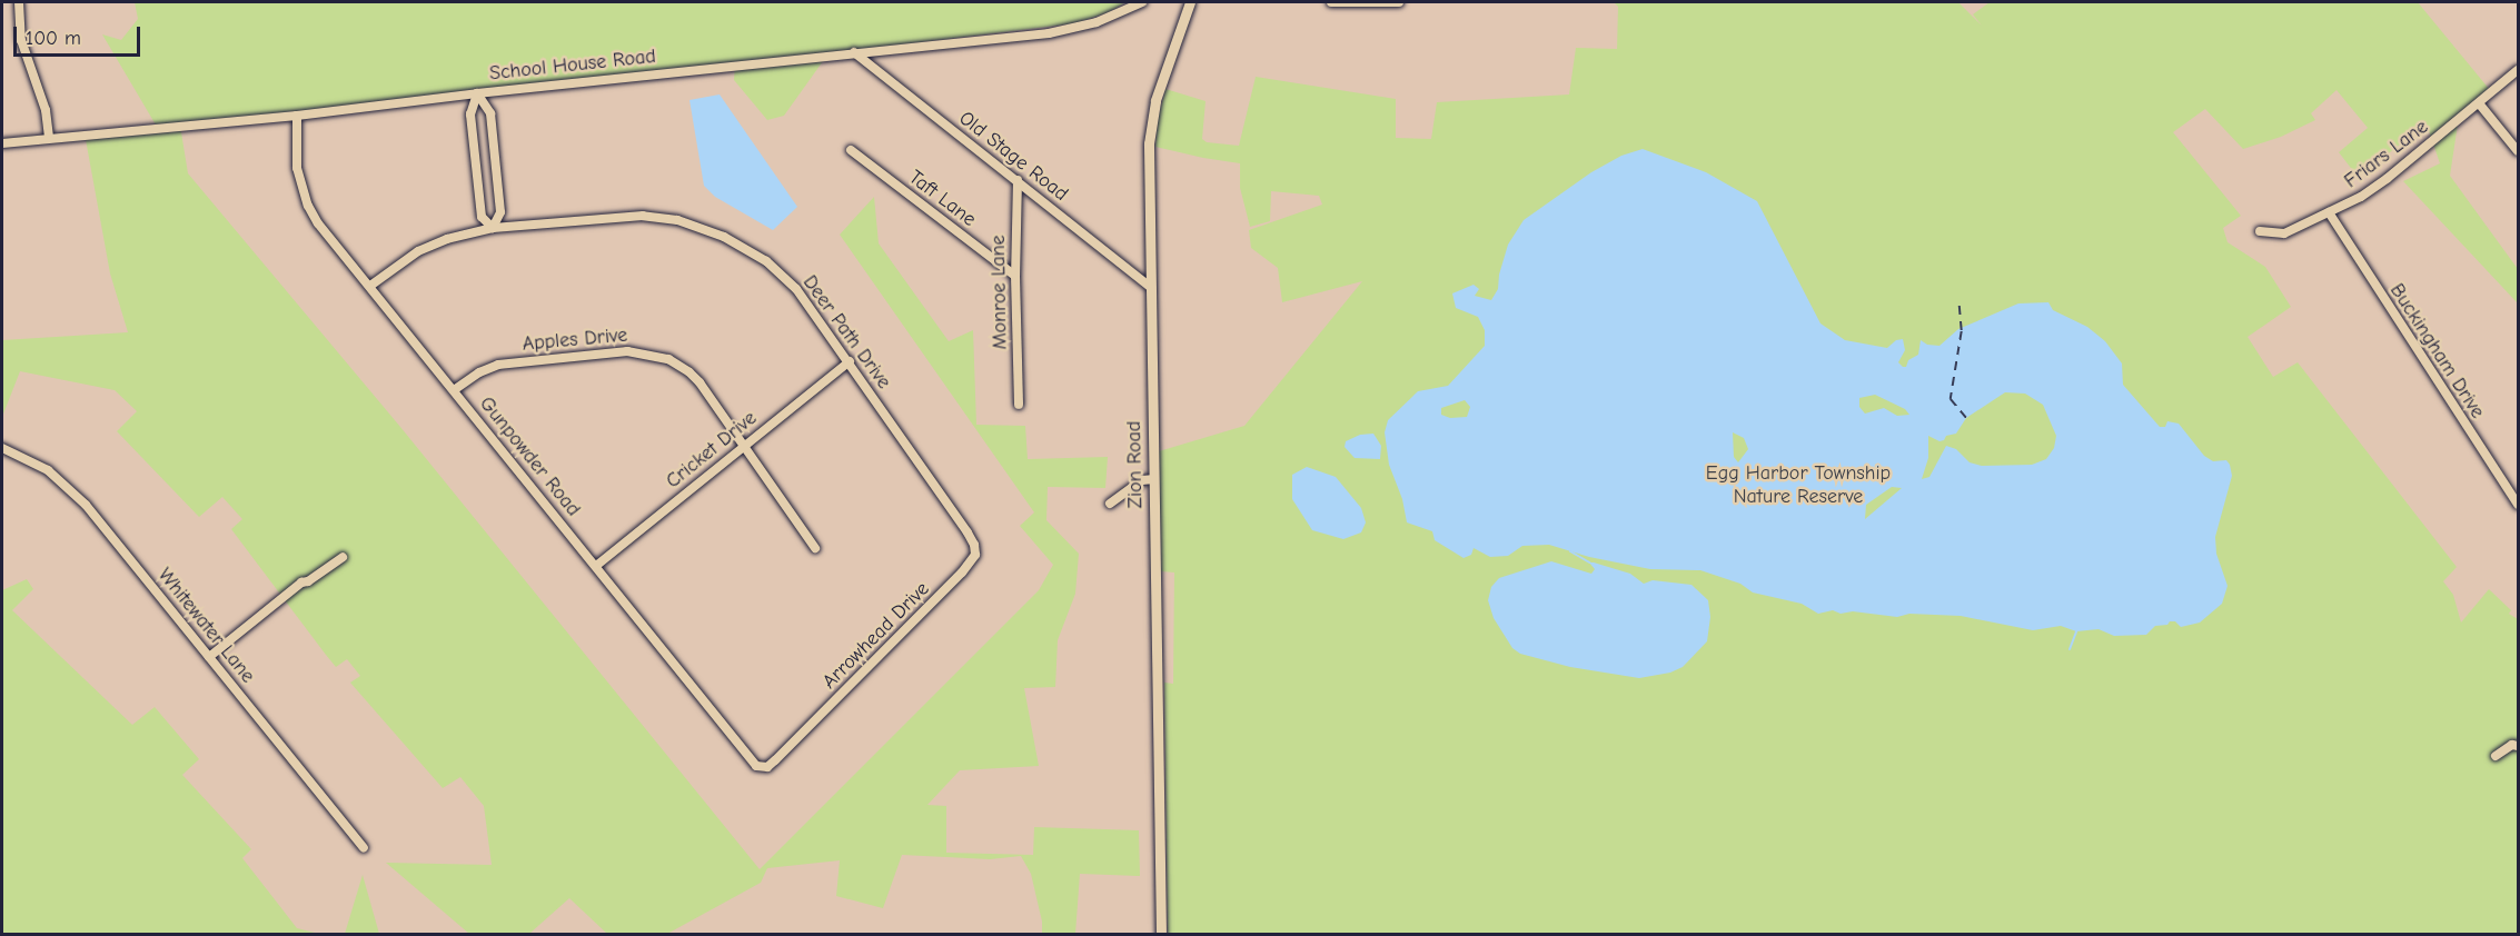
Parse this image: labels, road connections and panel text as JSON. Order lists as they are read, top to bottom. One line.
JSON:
{"streets":{"street":["School House Road","Friars Lane","Old Stage Road","Taft Lane","Monroe Lane","Deer Path Drive","Apples Drive","Buckingham Drive","Cricket Drive","Gunpowder Road","Zion Road","Whitewater Lane","Arrowhead Drive"]},"crossings":[["School House Road","Old Stage Road"],["School House Road","Gunpowder Road"],["Friars Lane","Buckingham Drive"],["Old Stage Road","Monroe Lane"],["Old Stage Road","Zion Road"],["Taft Lane","Monroe Lane"],["Deer Path Drive","Cricket Drive"],["Deer Path Drive","Gunpowder Road"],["Deer Path Drive","Arrowhead Drive"],["Apples Drive","Cricket Drive"],["Apples Drive","Gunpowder Road"],["Cricket Drive","Gunpowder Road"],["Gunpowder Road","Arrowhead Drive"]],"parks":["Egg Harbor Township Nature Reserve"],"scale_bar":"100 m"}
